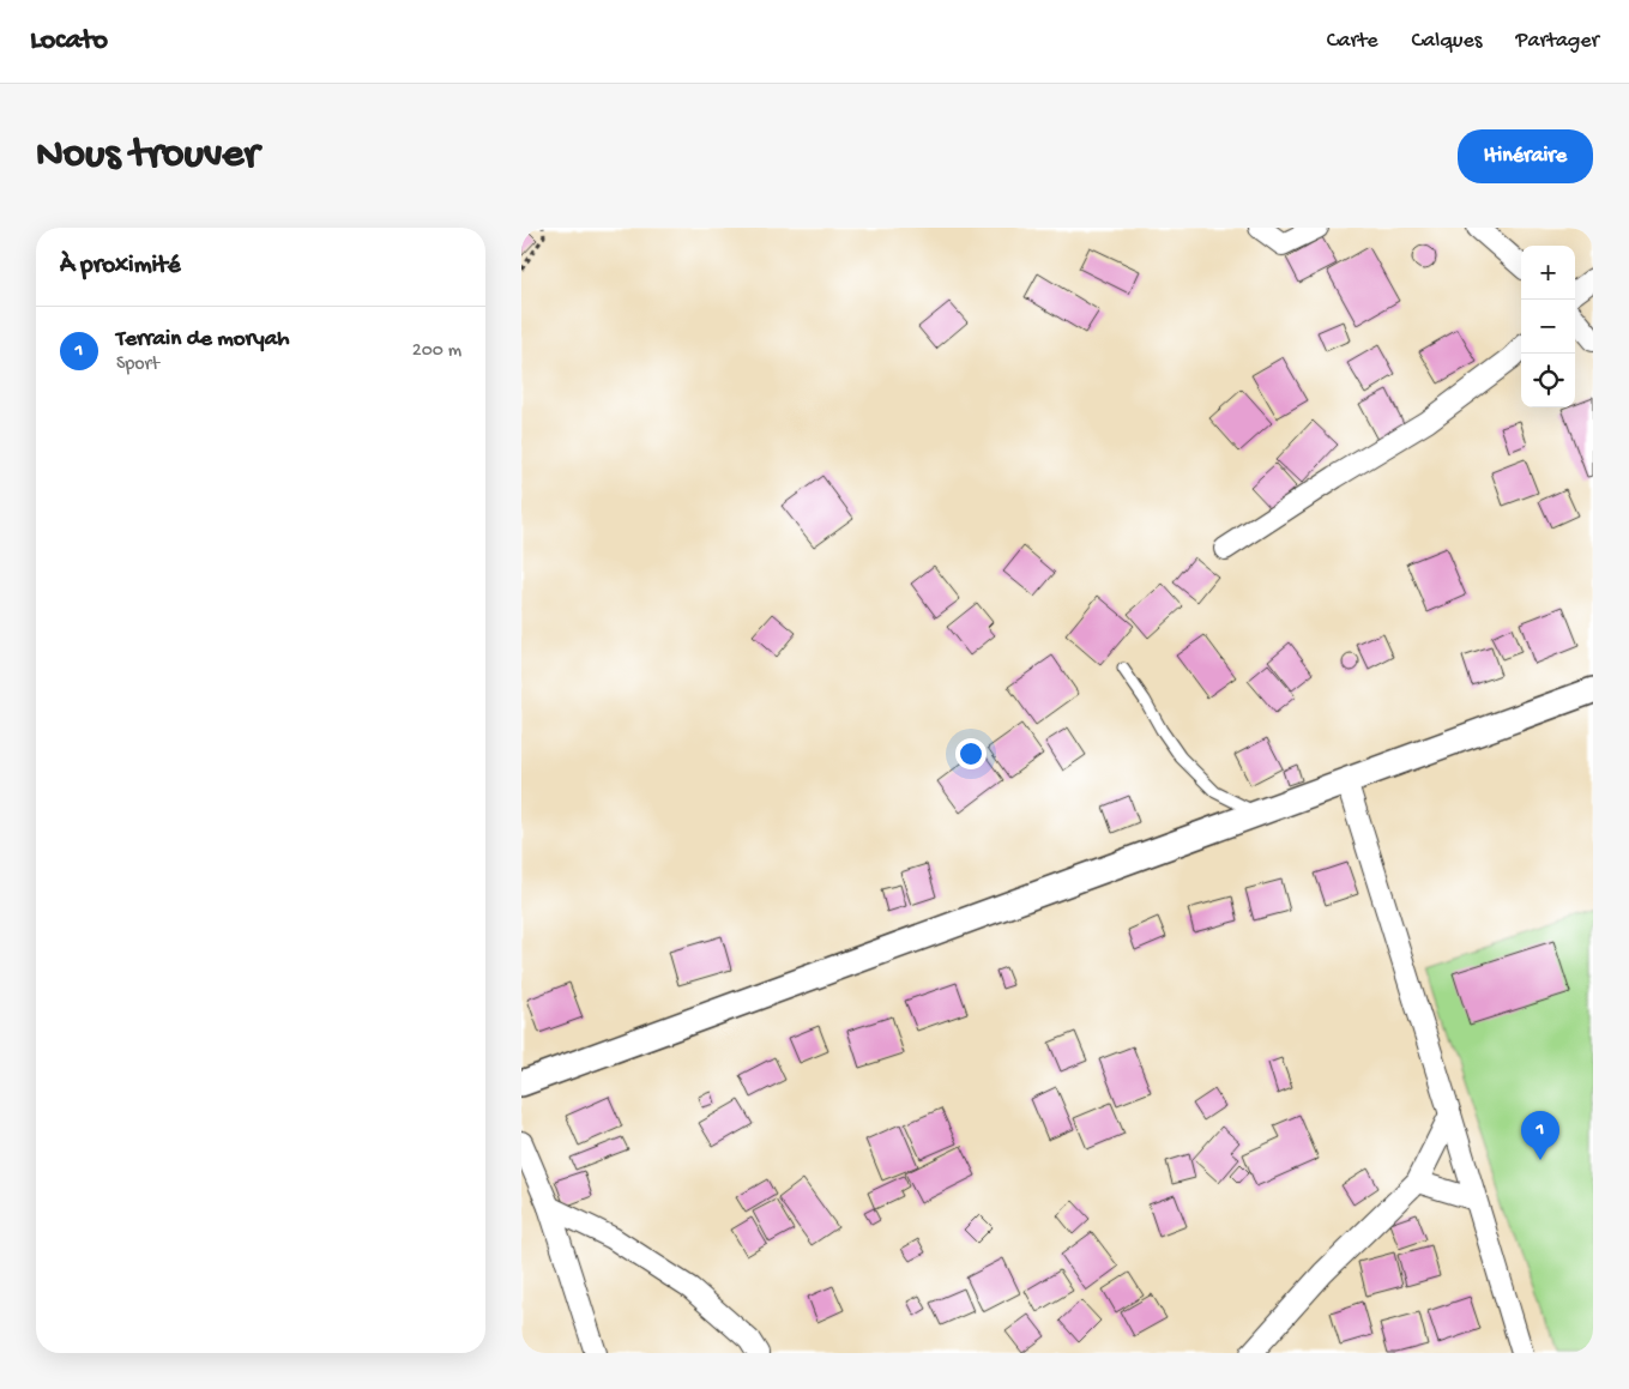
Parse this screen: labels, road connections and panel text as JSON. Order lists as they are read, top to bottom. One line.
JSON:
{"page":{"header":"Locato","nav":["Carte","Calques","Partager"],"buttons":"Itinéraire","title":"Nous trouver","heading":"À proximité","map_buttons":["+","−"],"list":[{"mark":"1","name":"Terrain de moryah","note":"Sport","value":"200 m"}],"pins":"1"}}
